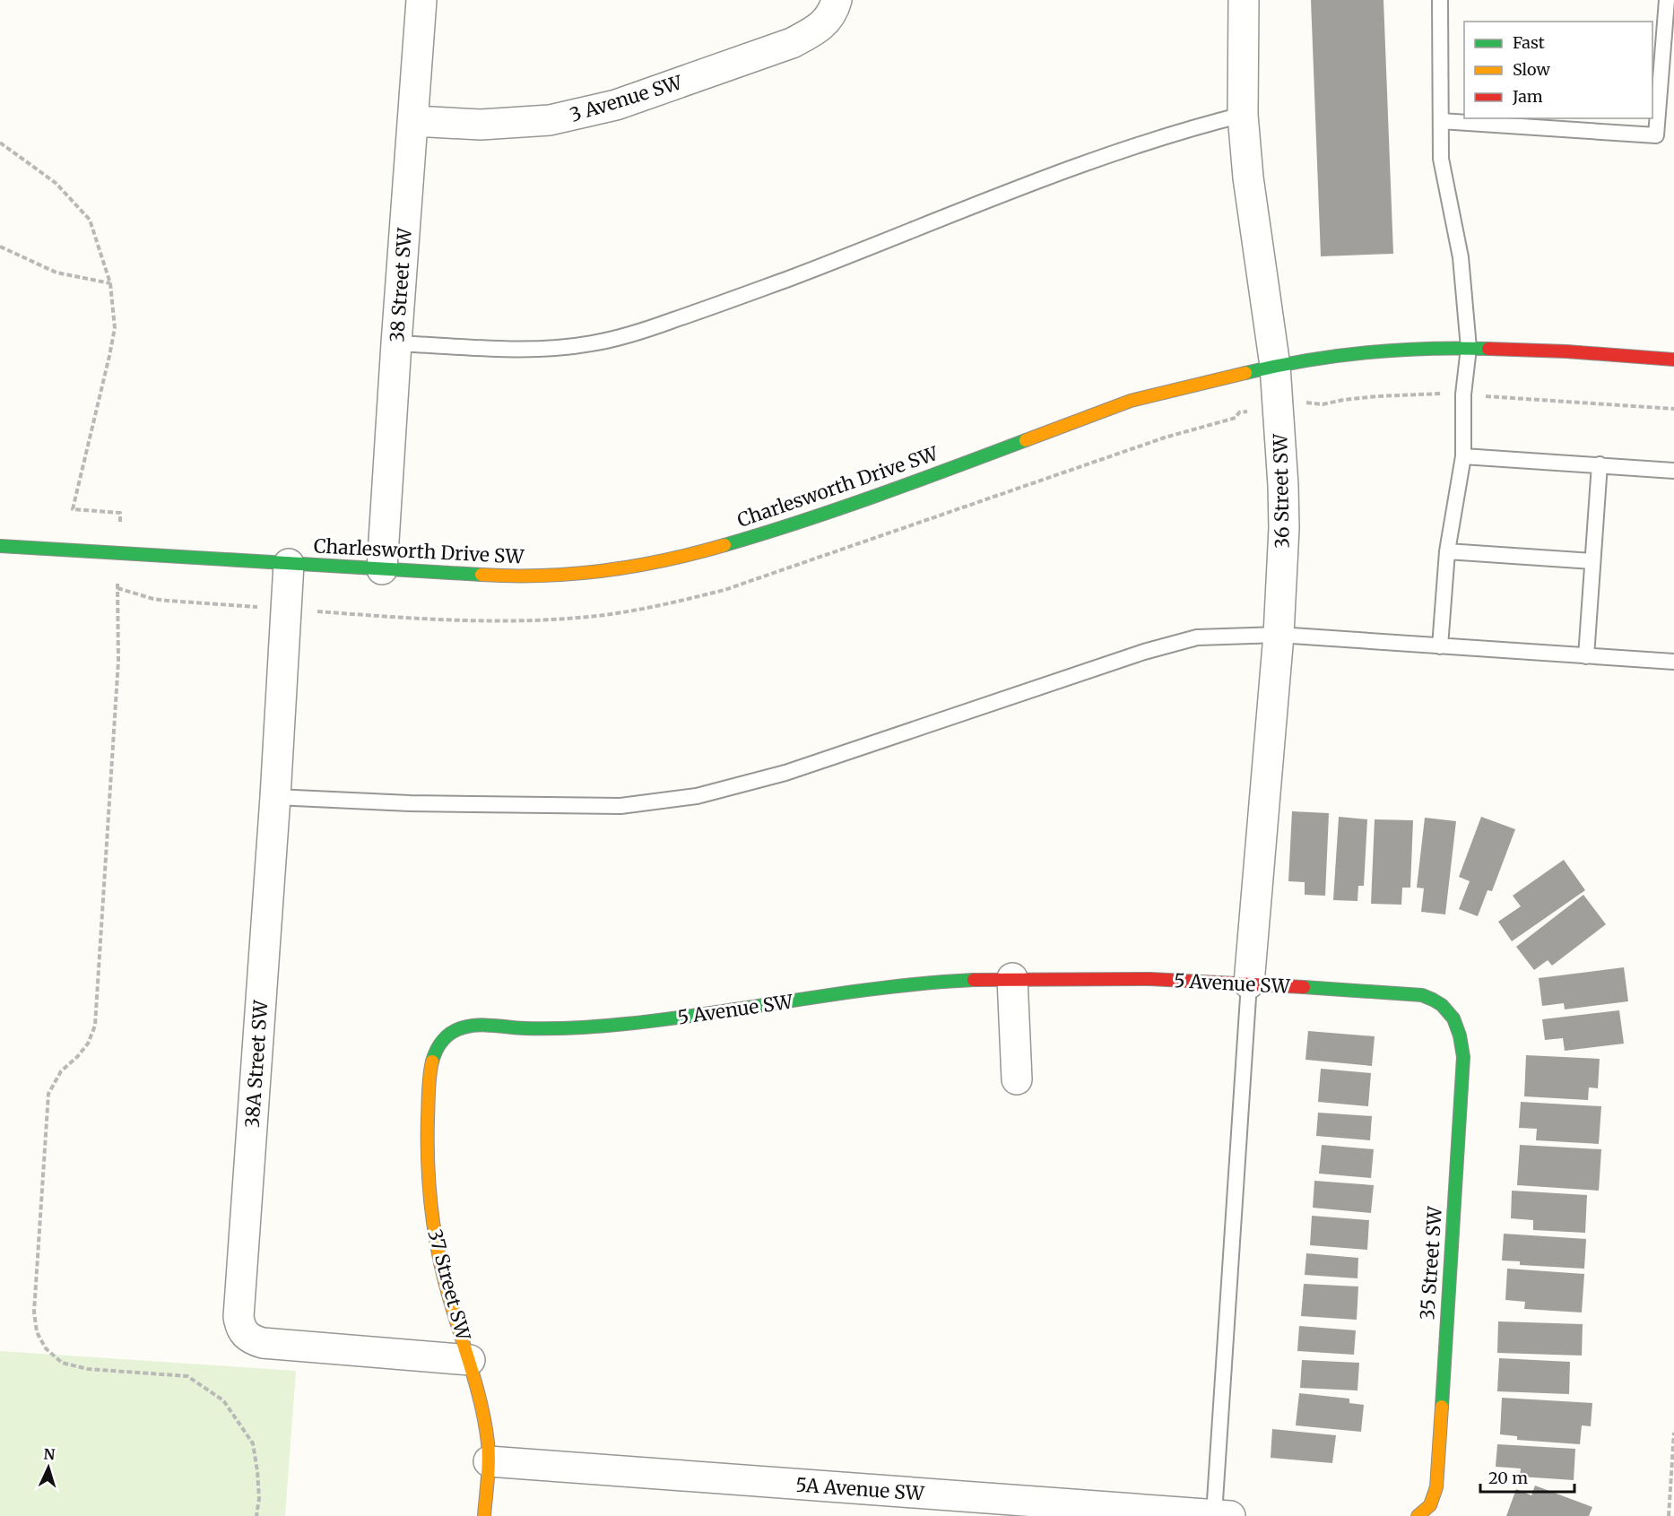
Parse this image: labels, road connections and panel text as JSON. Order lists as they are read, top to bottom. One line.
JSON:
{"streets":{"street":["3 Avenue SW","38 Street SW","Charlesworth Drive SW","36 Street SW","5 Avenue SW","38A Street SW","35 Street SW","37 Street SW","5A Avenue SW"]},"crossings":[["3 Avenue SW","38 Street SW"],["38 Street SW","Charlesworth Drive SW"],["Charlesworth Drive SW","36 Street SW"],["Charlesworth Drive SW","38A Street SW"],["36 Street SW","5 Avenue SW"],["5 Avenue SW","35 Street SW"],["5 Avenue SW","37 Street SW"],["38A Street SW","37 Street SW"],["37 Street SW","5A Avenue SW"]],"legend":["Fast","Slow","Jam"],"scale_bar":"20 m","north":"top"}
